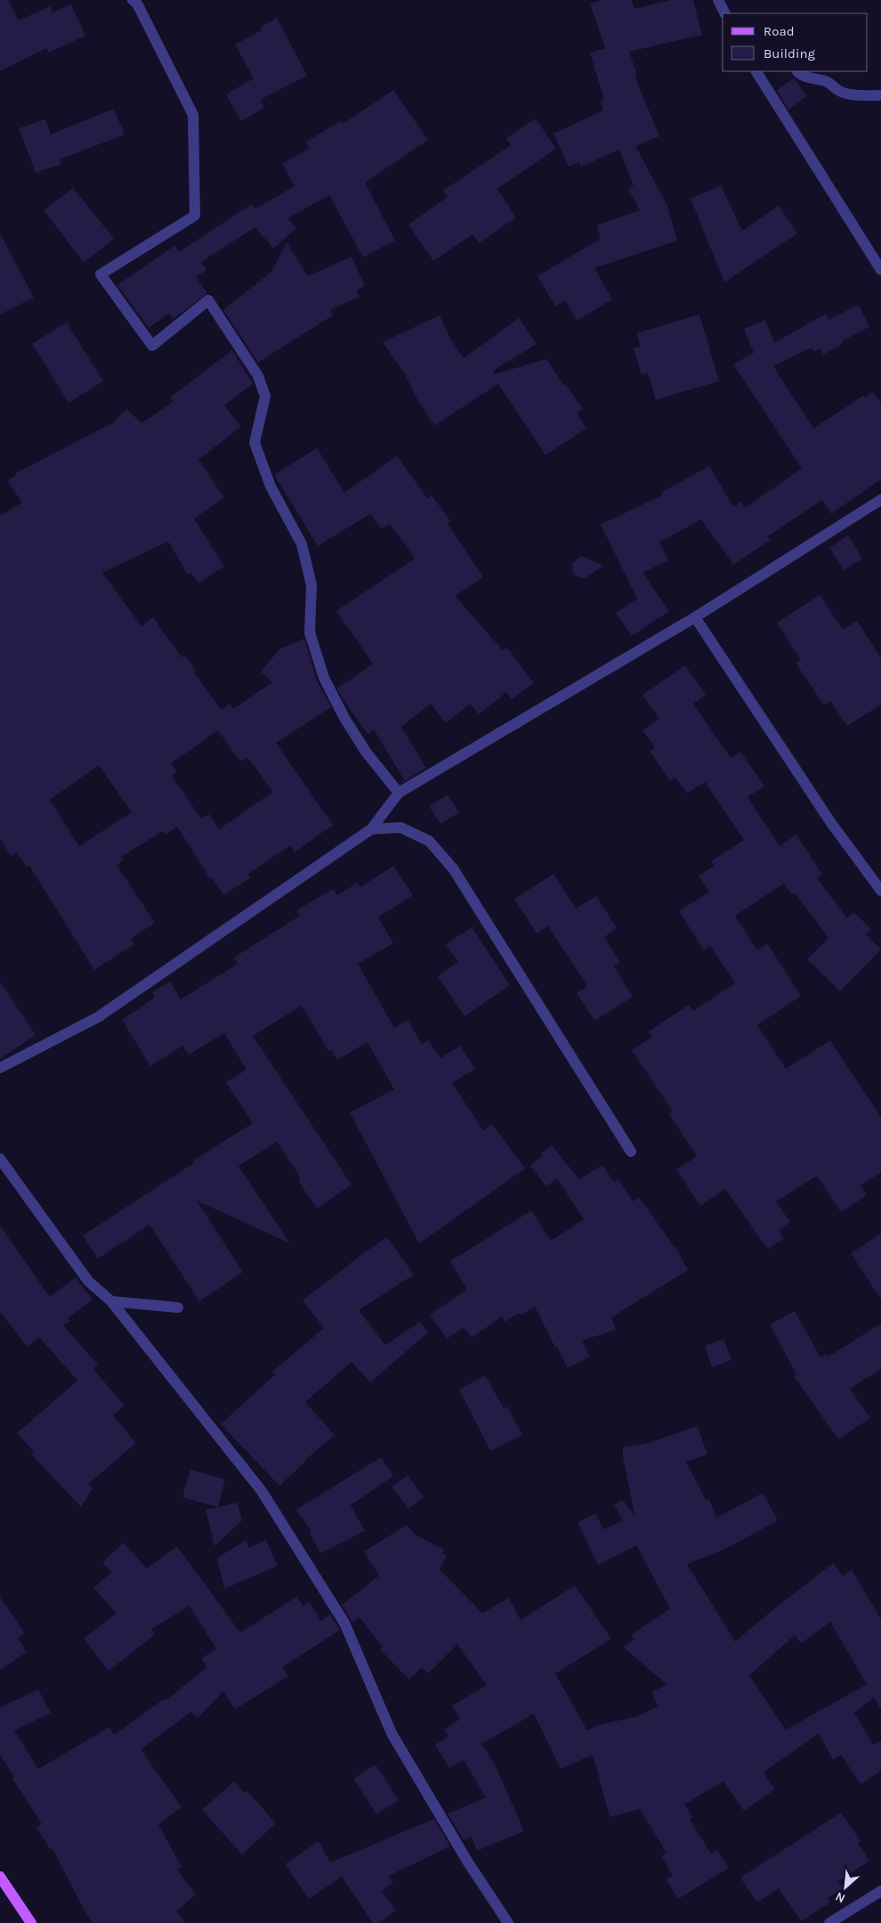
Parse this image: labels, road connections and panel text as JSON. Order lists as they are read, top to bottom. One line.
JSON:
{"legend":["Road","Building"],"north":"bottom left"}
